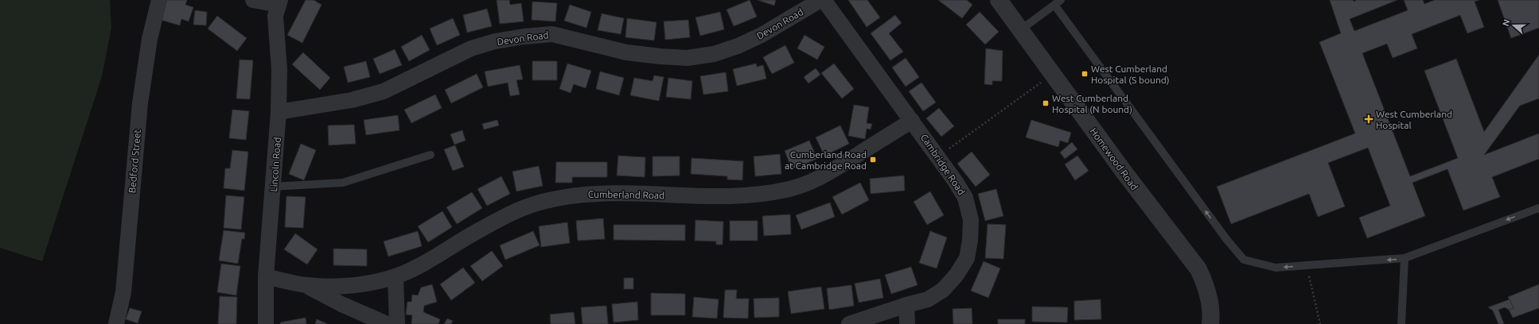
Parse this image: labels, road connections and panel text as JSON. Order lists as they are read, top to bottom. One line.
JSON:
{"streets":{"street":["Devon Road","Homewood Road","Bedford Street","Lincoln Road","Cambridge Road","Cumberland Road"]},"crossings":[["Devon Road","Lincoln Road"],["Lincoln Road","Cumberland Road"],["Cambridge Road","Cumberland Road"]],"places":{"transit":["West Cumberland Hospital (S bound)","West Cumberland Hospital (N bound)","Cumberland Road at Cambridge Road"],"health":["West Cumberland Hospital"]},"north":"left"}
